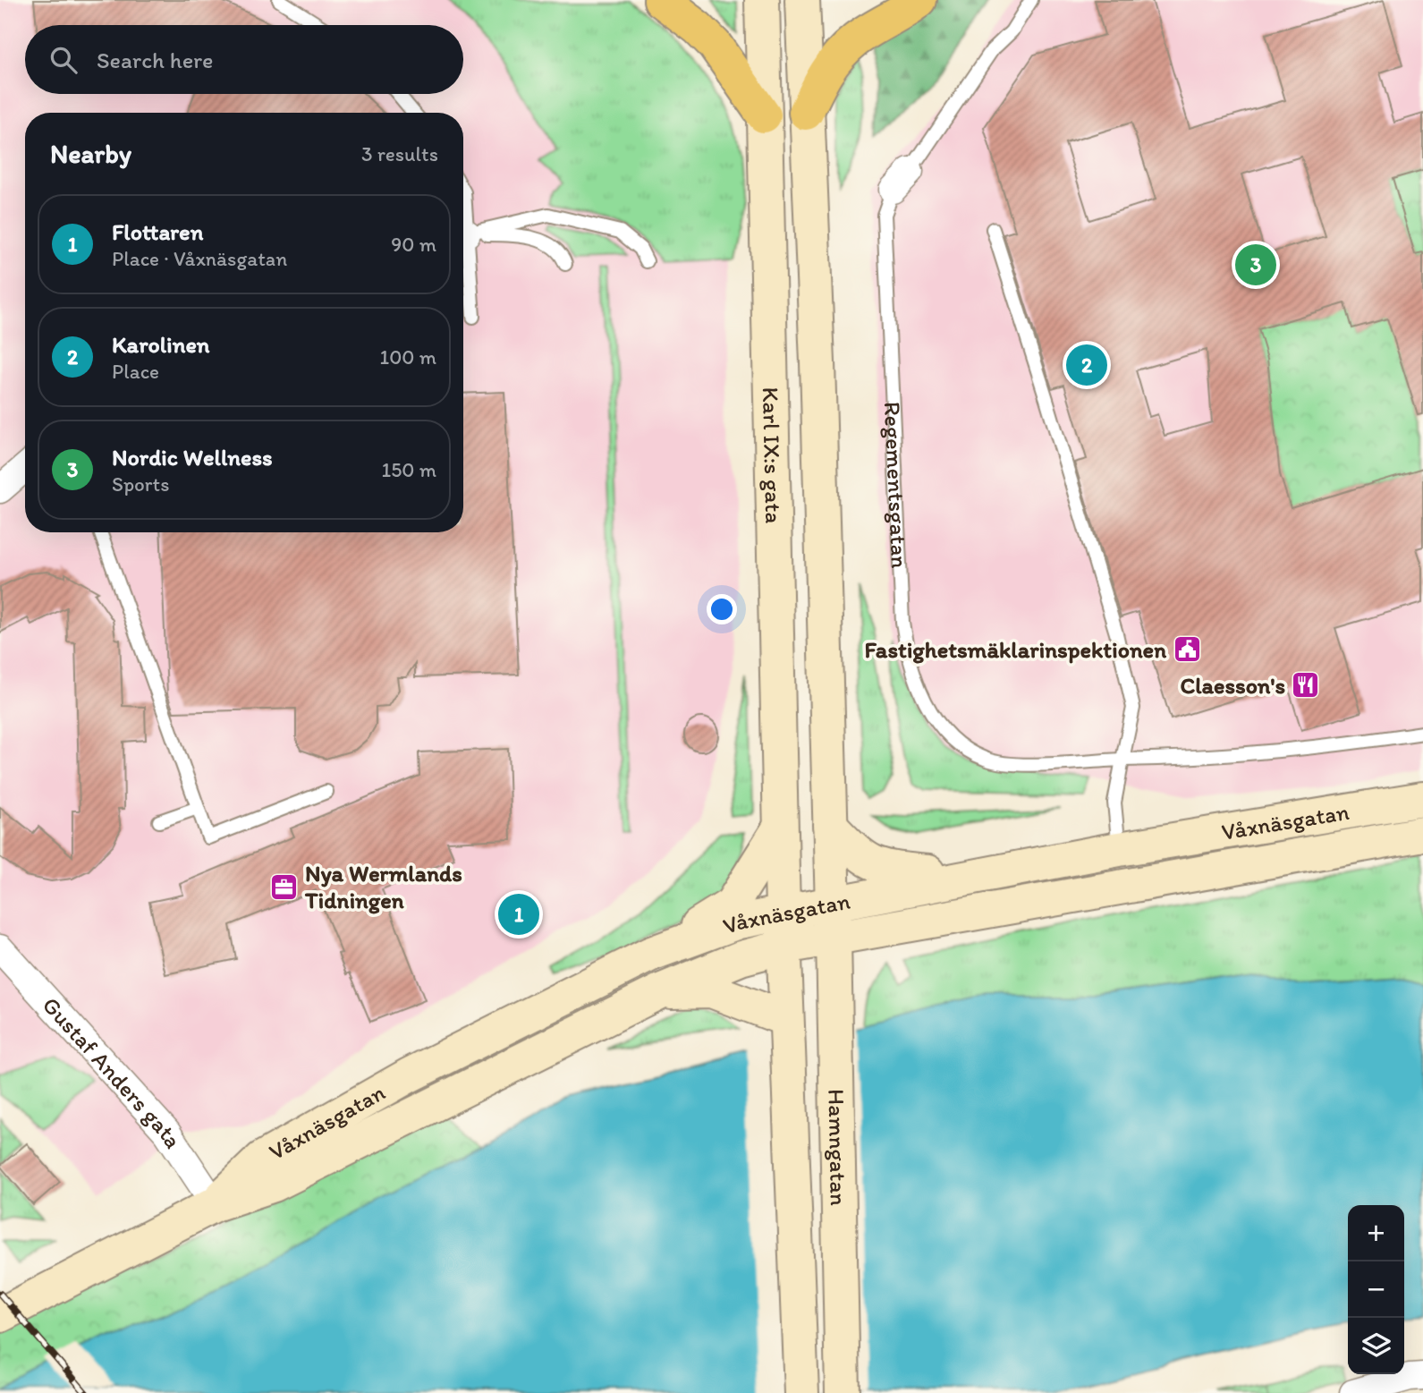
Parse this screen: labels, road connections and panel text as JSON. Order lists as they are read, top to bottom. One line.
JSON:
{"streets":{"street":["Karl IX:s gata","Våxnäsgatan","Gustaf Anders gata","Hamngatan"],"lane":["Regementsgatan"]},"crossings":[["Karl IX:s gata","Våxnäsgatan"],["Karl IX:s gata","Hamngatan"],["Våxnäsgatan","Gustaf Anders gata"],["Våxnäsgatan","Hamngatan"]],"places":{"public building":["Fastighetsmäklarinspektionen"],"restaurant":["Claesson's"],"office":["Nya Wermlands Tidningen"]},"page":{"search":"Search here","heading":["Nearby","3 results"],"list":[{"mark":"1","name":"Flottaren","note":"Place · Våxnäsgatan","value":"90 m"},{"mark":"2","name":"Karolinen","note":"Place","value":"100 m"},{"mark":"3","name":"Nordic Wellness","note":"Sports","value":"150 m"}],"pins":["3","2","1"],"map_buttons":["+","−"]}}
